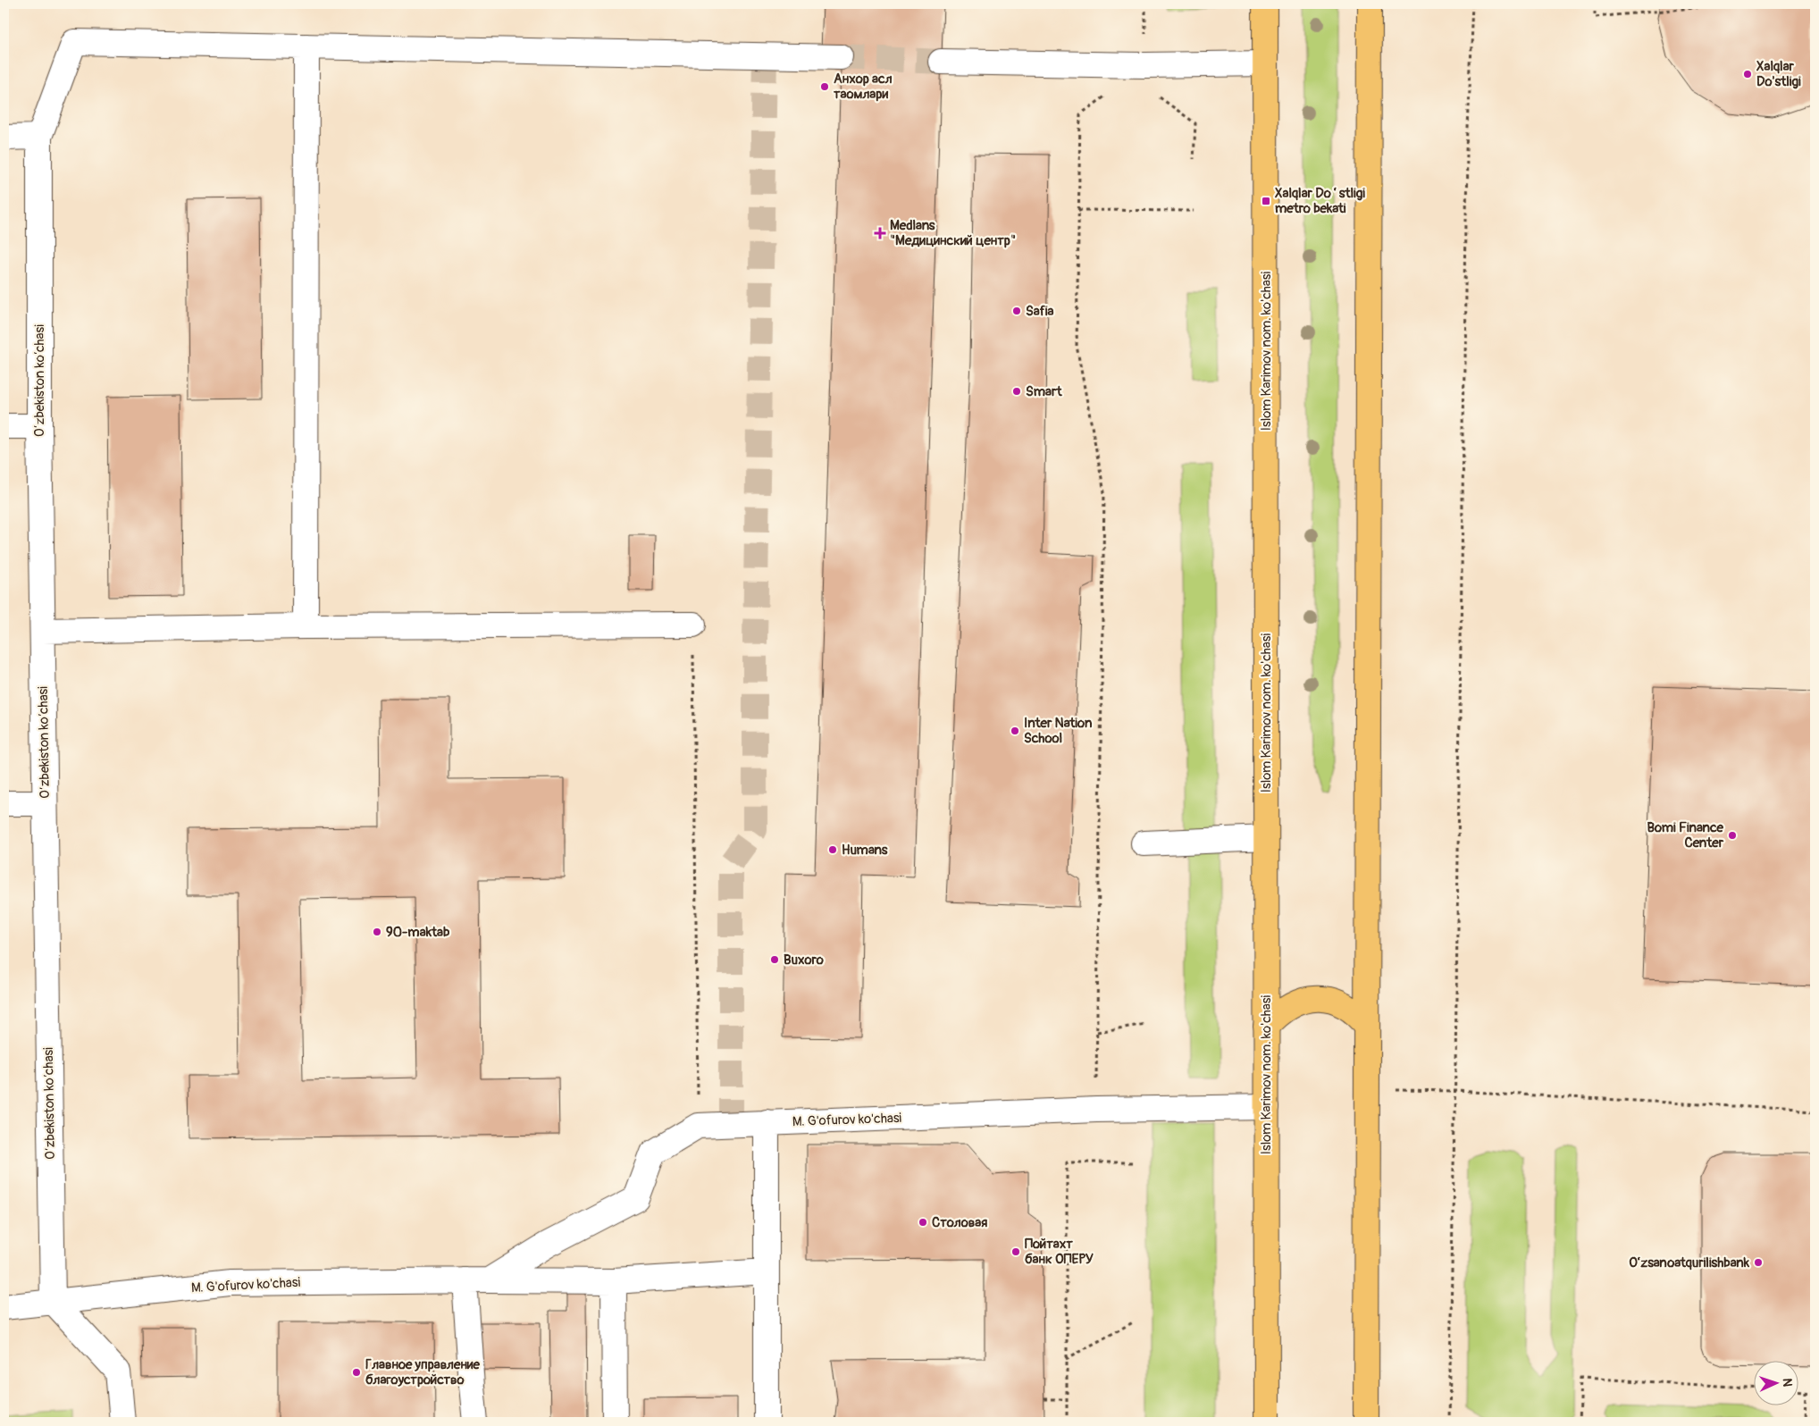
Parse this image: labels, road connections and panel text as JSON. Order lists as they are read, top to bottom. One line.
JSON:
{"streets":{"main road":["Islom Karimov nom. ko'chasi"],"street":["O‘zbekiston ko‘chasi","M. G'ofurov ko'chasi"]},"crossings":[["Islom Karimov nom. ko'chasi","M. G'ofurov ko'chasi"],["O‘zbekiston ko‘chasi","M. G'ofurov ko'chasi"]],"places":{"other":["Xalqlar Do'stligi","Анхор асл таомлари","Safia","Smart","Inter Nation School","Bomi Finance Center","Humans","90-maktab","Buxoro","Столовая","Пойтахт банк ОПЕРУ","Oʻzsanoatqurilishbank","Главное управление благоустройство"],"transit":["Xalqlar Doʻstligi metro bekati"],"health":["Medlans \"Медицинский центр\""]},"north":"right"}
